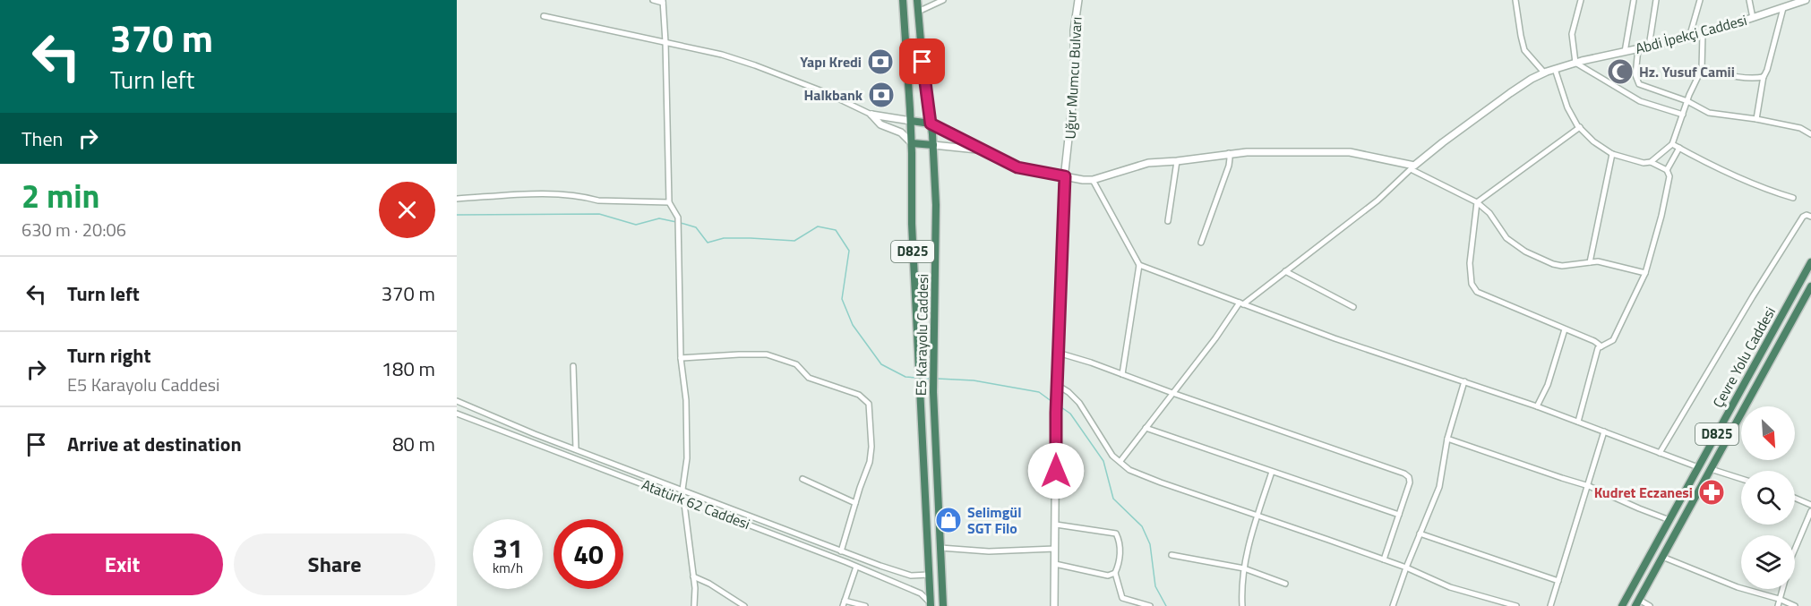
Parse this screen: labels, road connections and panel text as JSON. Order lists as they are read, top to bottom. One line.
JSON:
{"streets":{"highway":["D825","E5 Karayolu Caddesi","Çevre Yolu Caddesi"],"street":["Abdi İpekçi Caddesi","Uğur Mumcu Bulvarı","Atatürk 62 Caddesi"]},"crossings":[["E5 Karayolu Caddesi","Atatürk 62 Caddesi"]],"places":{"bank":["Yapı Kredi","Halkbank"],"mosque":["Hz. Yusuf Camii"],"pharmacy":["Kudret Eczanesi"],"shop":["Selimgül SGT Filo"]},"north":"bottom right","page":{"turn":["370 m","Turn left"],"then":"Then","heading":["2 min","630 m · 20:06"],"list":[{"name":"Turn left","value":"370 m"},{"name":"Turn right","note":"E5 Karayolu Caddesi","value":"180 m"},{"name":"Arrive at destination","value":"80 m"}],"speed":"31 km/h","limit":"40","buttons":["Exit","Share"]}}
